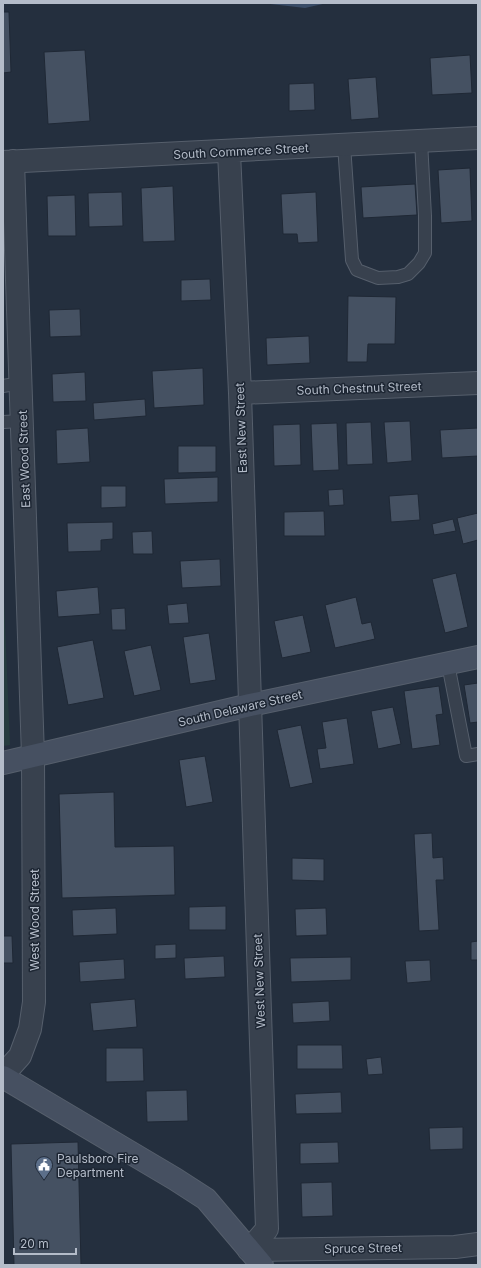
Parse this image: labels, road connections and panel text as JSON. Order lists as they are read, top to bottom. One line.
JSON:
{"streets":{"main road":["South Delaware Street"],"street":["South Commerce Street","South Chestnut Street","East New Street","East Wood Street","West Wood Street","West New Street","Spruce Street"]},"crossings":[["South Commerce Street","East New Street"],["South Commerce Street","East Wood Street"],["South Chestnut Street","East New Street"],["East New Street","South Delaware Street"],["East New Street","West New Street"],["East Wood Street","South Delaware Street"],["East Wood Street","West Wood Street"],["South Delaware Street","West Wood Street"],["South Delaware Street","West New Street"],["West New Street","Spruce Street"]],"places":{"public building":["Paulsboro Fire Department"]},"scale_bar":"20 m"}
